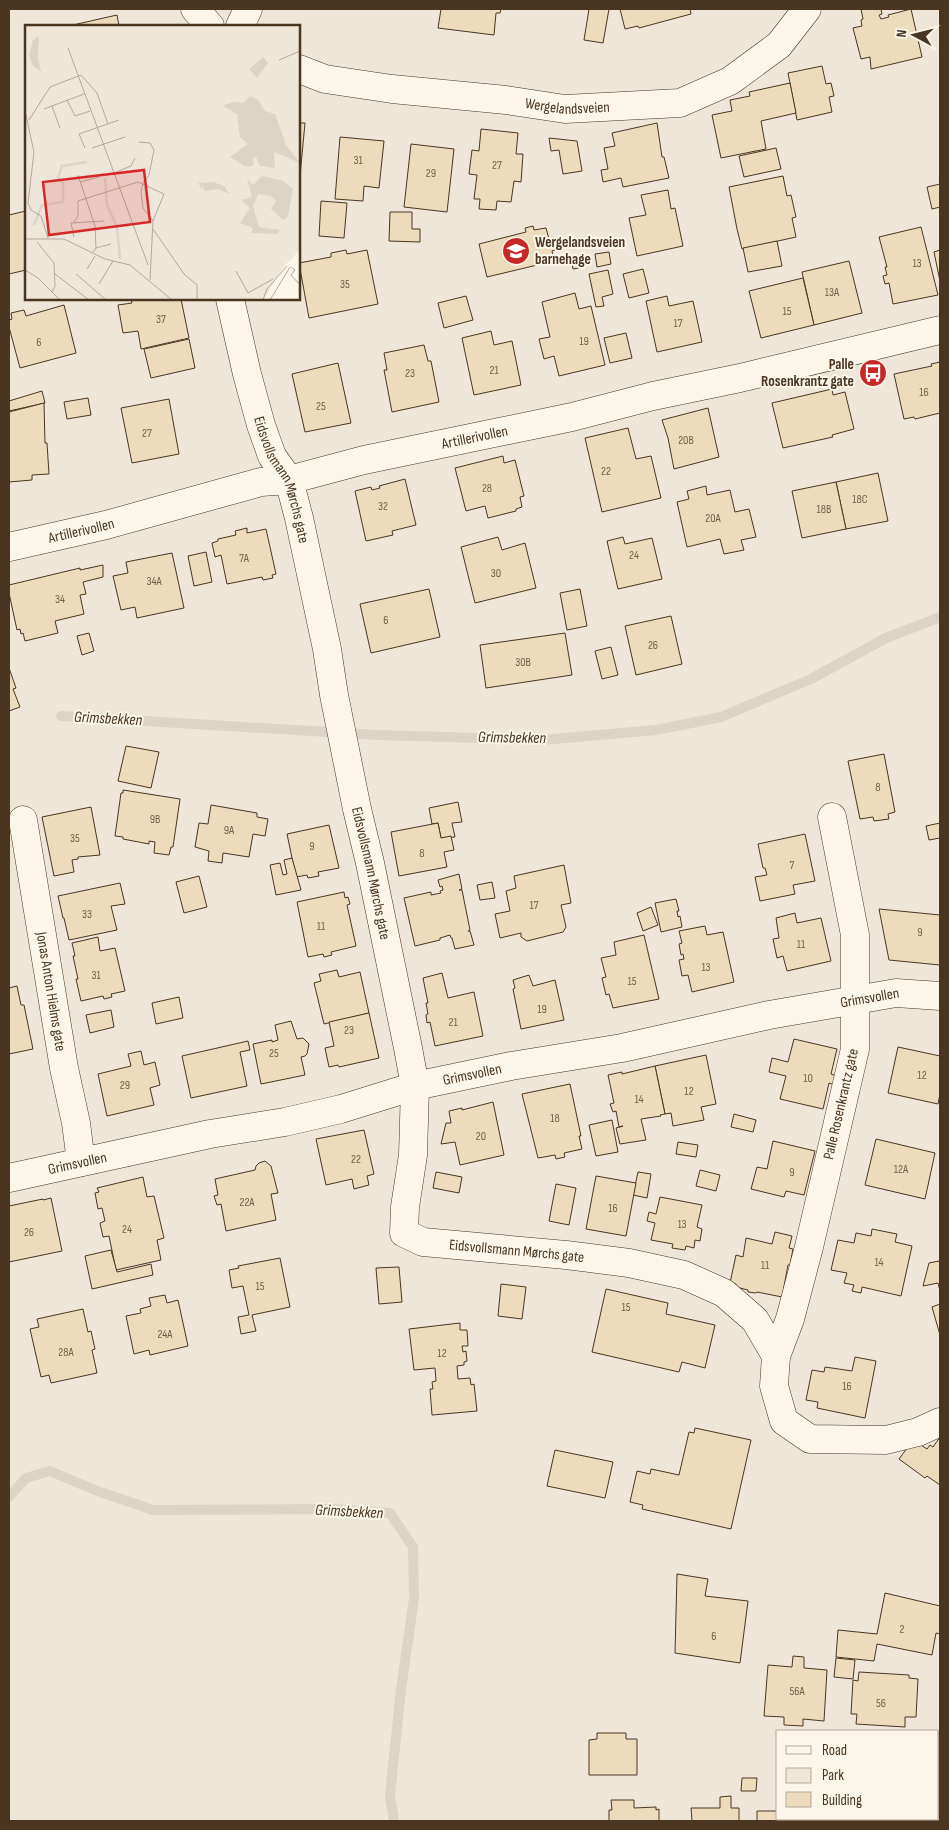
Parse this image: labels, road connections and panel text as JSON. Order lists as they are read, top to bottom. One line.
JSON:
{"streets":{"street":["Wergelandsveien","Artillerivollen","Eidsvollsmann Mørchs gate","Jonas Anton Hielms gate","Grimsvollen","Palle Rosenkrantz gate"]},"crossings":[["Artillerivollen","Eidsvollsmann Mørchs gate"],["Eidsvollsmann Mørchs gate","Grimsvollen"],["Eidsvollsmann Mørchs gate","Palle Rosenkrantz gate"],["Jonas Anton Hielms gate","Grimsvollen"],["Grimsvollen","Palle Rosenkrantz gate"]],"water":["Grimsbekken"],"places":{"school or university":["Wergelandsveien barnehage"],"bus stop":["Palle Rosenkrantz gate"]},"house_numbers":["31","27","29","13","35","13A","15","37","17","19","6","21","23","16","25","27","20B","22","28","18C","32","18B","20A","24","7A","30","34A","34","6","26","30B","8","9B","9A","35","9","8","7","17","33","11","9","11","13","31","15","19","21","23","25","12","10","29","12","14","18","20","22","12A","9","22A","16","13","24","26","14","11","15","15","24A","28A","12","16","2","6","56A","56"],"legend":["Road","Park","Building"],"north":"left"}
